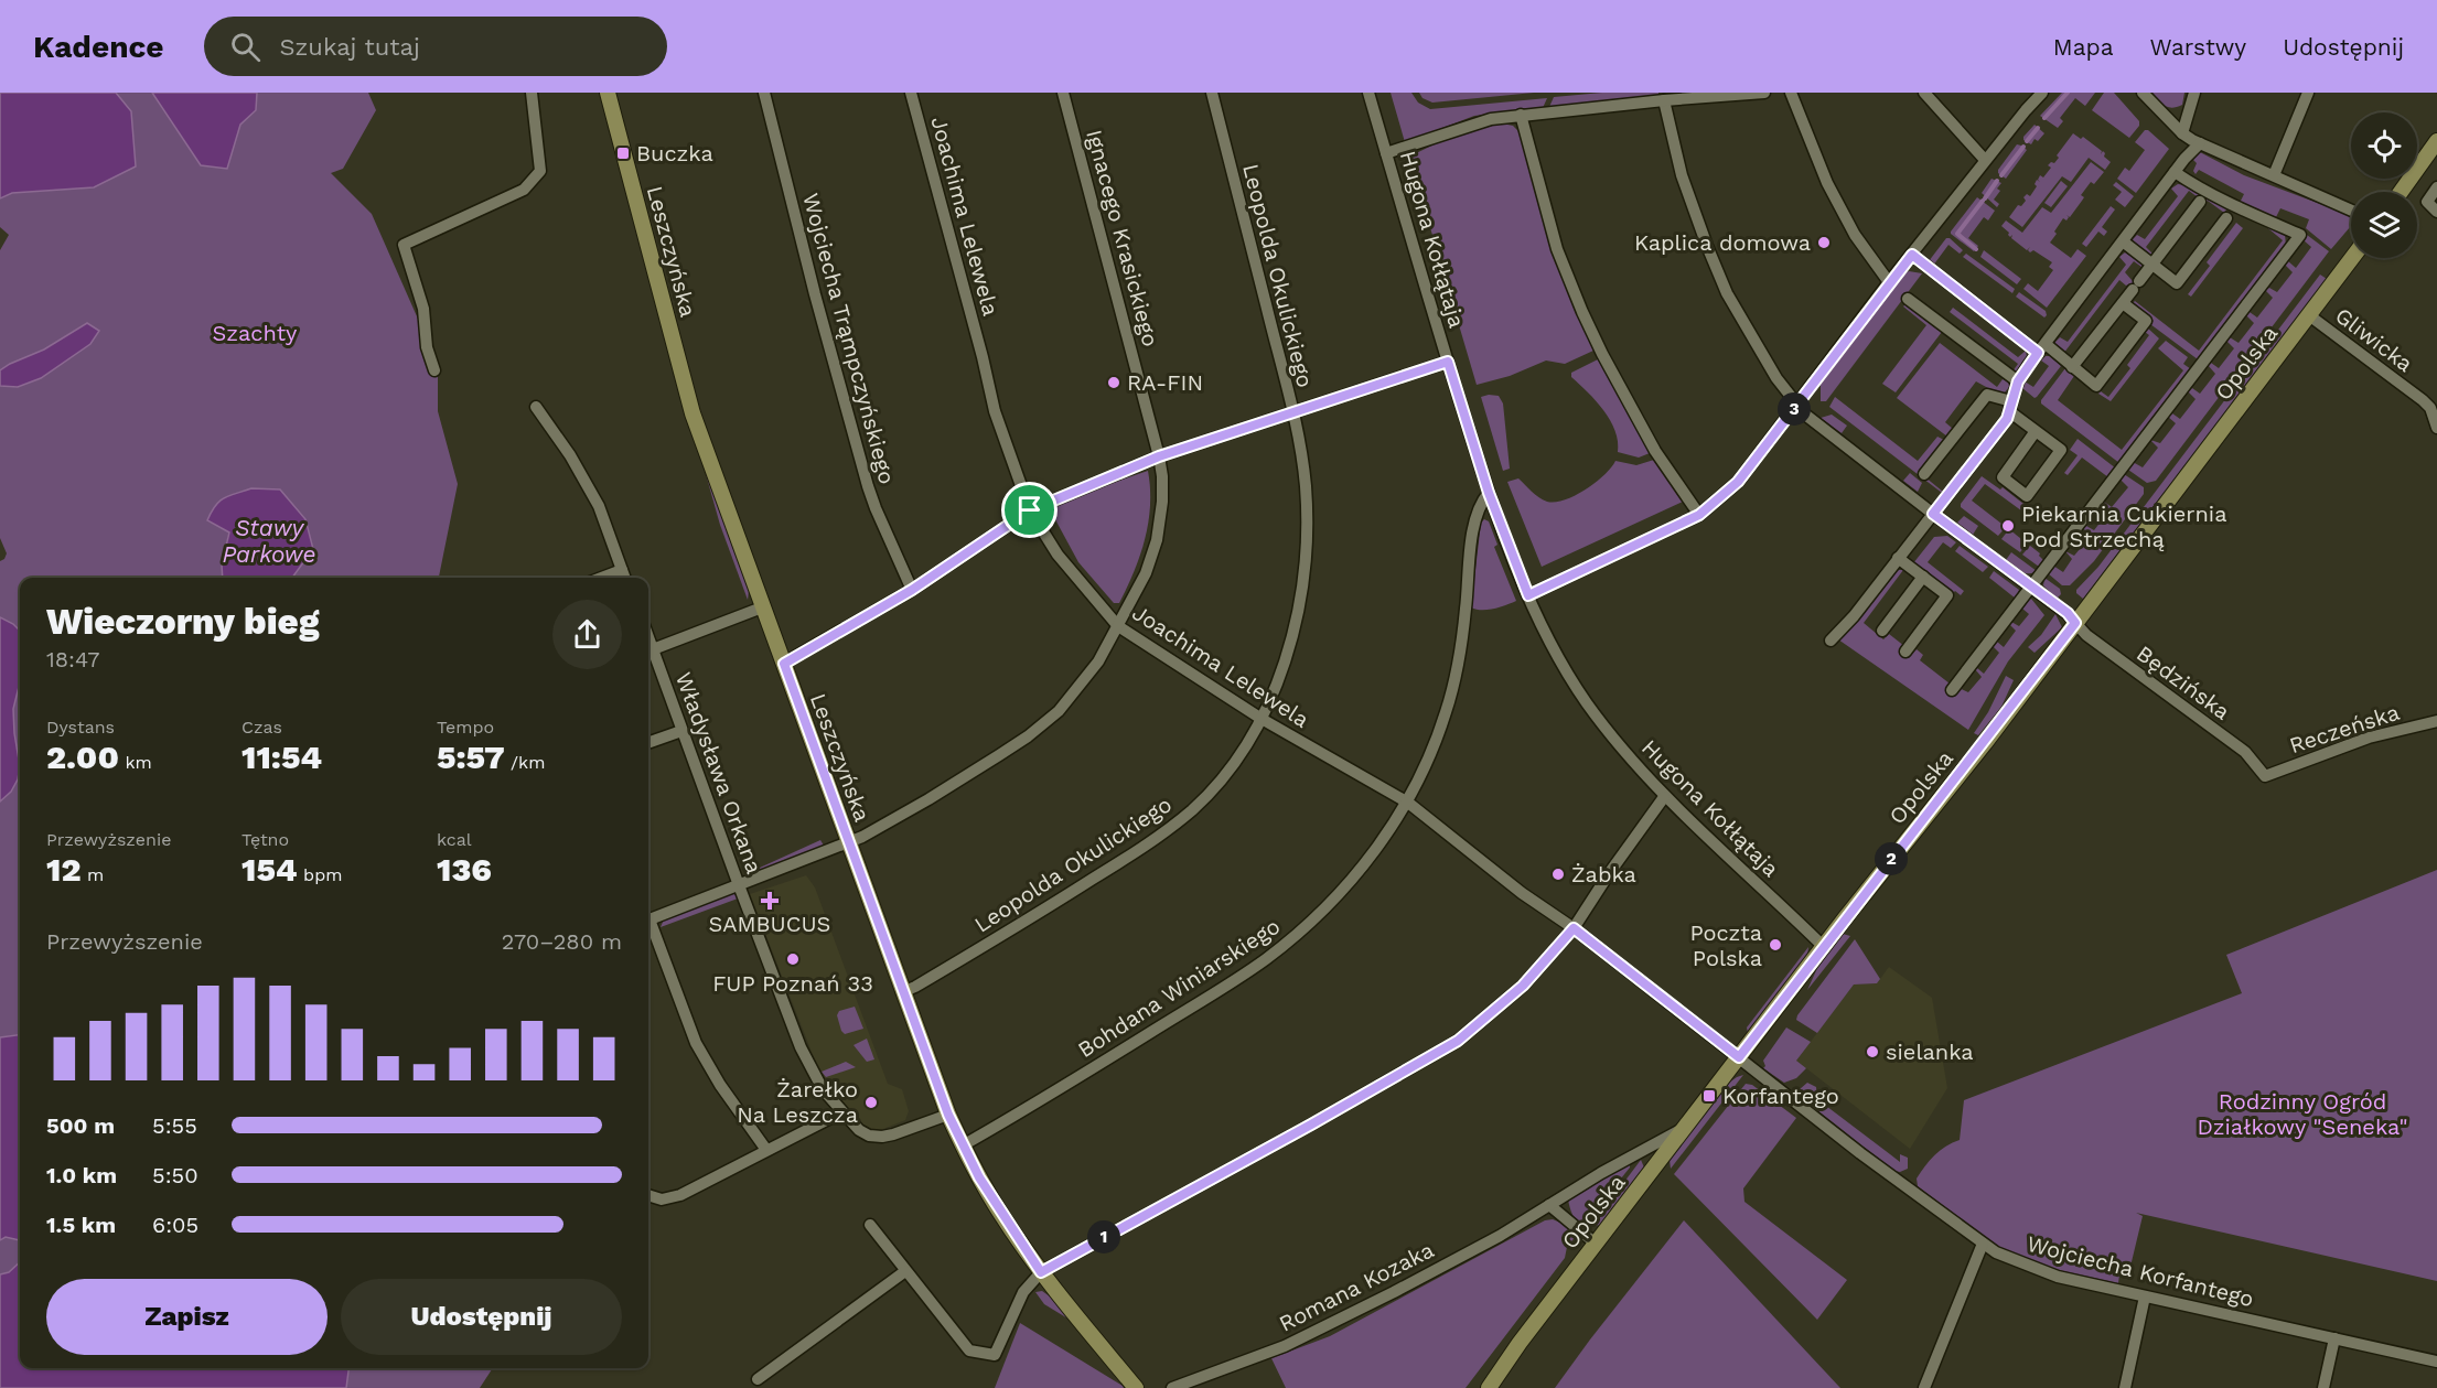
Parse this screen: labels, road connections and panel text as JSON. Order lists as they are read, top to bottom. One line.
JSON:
{"streets":{"street":["Joachima Lelewela","Ignacego Krasickiego","Hugona Kołłątaja","Leszczyńska","Leopolda Okulickiego","Wojciecha Trąmpczyńskiego","Gliwicka","Opolska","Będzińska","Reczeńska","Władysława Orkana","Bohdana Winiarskiego","Wojciecha Korfantego","Romana Kozaka"]},"crossings":[["Joachima Lelewela","Ignacego Krasickiego"],["Joachima Lelewela","Leopolda Okulickiego"],["Joachima Lelewela","Opolska"],["Joachima Lelewela","Bohdana Winiarskiego"],["Joachima Lelewela","Wojciecha Korfantego"],["Ignacego Krasickiego","Leszczyńska"],["Ignacego Krasickiego","Władysława Orkana"],["Hugona Kołłątaja","Opolska"],["Hugona Kołłątaja","Bohdana Winiarskiego"],["Leszczyńska","Leopolda Okulickiego"],["Leszczyńska","Władysława Orkana"],["Leszczyńska","Bohdana Winiarskiego"],["Gliwicka","Opolska"],["Opolska","Będzińska"],["Opolska","Wojciecha Korfantego"],["Opolska","Romana Kozaka"],["Będzińska","Reczeńska"]],"water":["Stawy Parkowe"],"parks":["Szachty","Rodzinny Ogród Działkowy \"Seneka\""],"places":{"transit":["Buczka","Korfantego"],"other":["Kaplica domowa","RA-FIN","Piekarnia Cukiernia Pod Strzechą","Żabka","Poczta Polska","FUP Poznań 33","sielanka","Żarełko Na Leszcza"],"health":["SAMBUCUS"]},"page":{"header":"Kadence","search":"Szukaj tutaj","nav":["Mapa","Warstwy","Udostępnij"],"pins":["3","2","1"],"heading":["Wieczorny bieg","18:47"],"stats":[["Dystans","2.00 km"],["Czas","11:54"],["Tempo","5:57 /km"],["Przewyższenie","12 m"],["Tętno","154 bpm"],["kcal","136"]],"chart":["Przewyższenie","270–280 m"],"list":[{"name":"500 m","note":"5:55"},{"name":"1.0 km","note":"5:50"},{"name":"1.5 km","note":"6:05"}],"buttons":["Zapisz","Udostępnij"]}}
